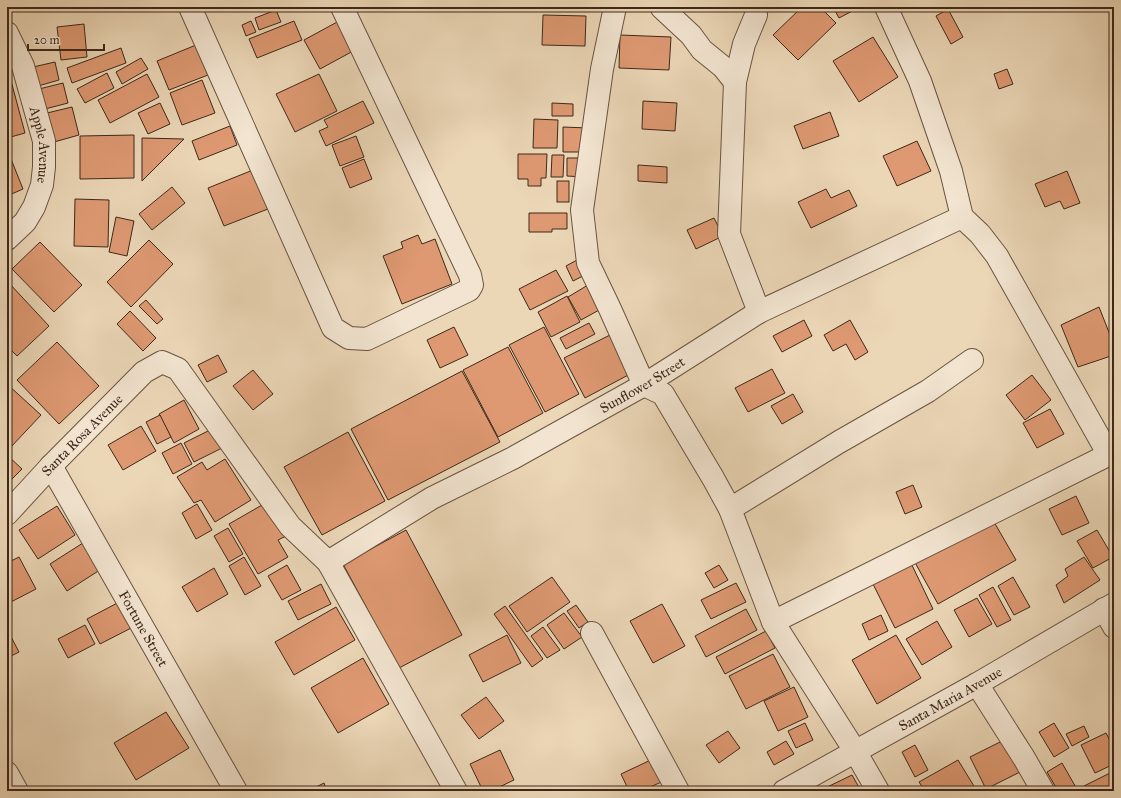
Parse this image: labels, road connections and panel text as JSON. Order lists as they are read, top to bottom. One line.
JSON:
{"streets":{"street":["Apple Avenue","Sunflower Street","Santa Rosa Avenue","Fortune Street","Santa Maria Avenue"]},"crossings":[["Sunflower Street","Santa Rosa Avenue"],["Santa Rosa Avenue","Fortune Street"]],"scale_bar":"20 m"}
